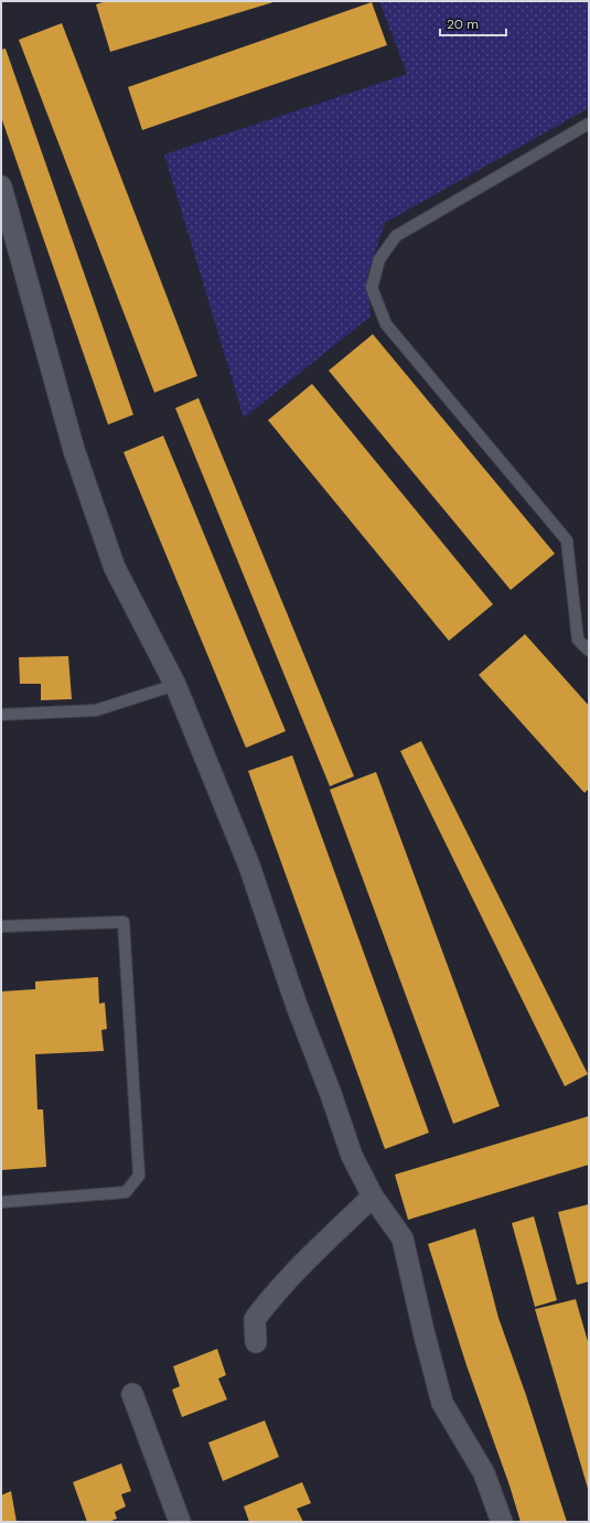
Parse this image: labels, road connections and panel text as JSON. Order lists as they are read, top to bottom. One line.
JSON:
{"scale_bar":"20 m"}
